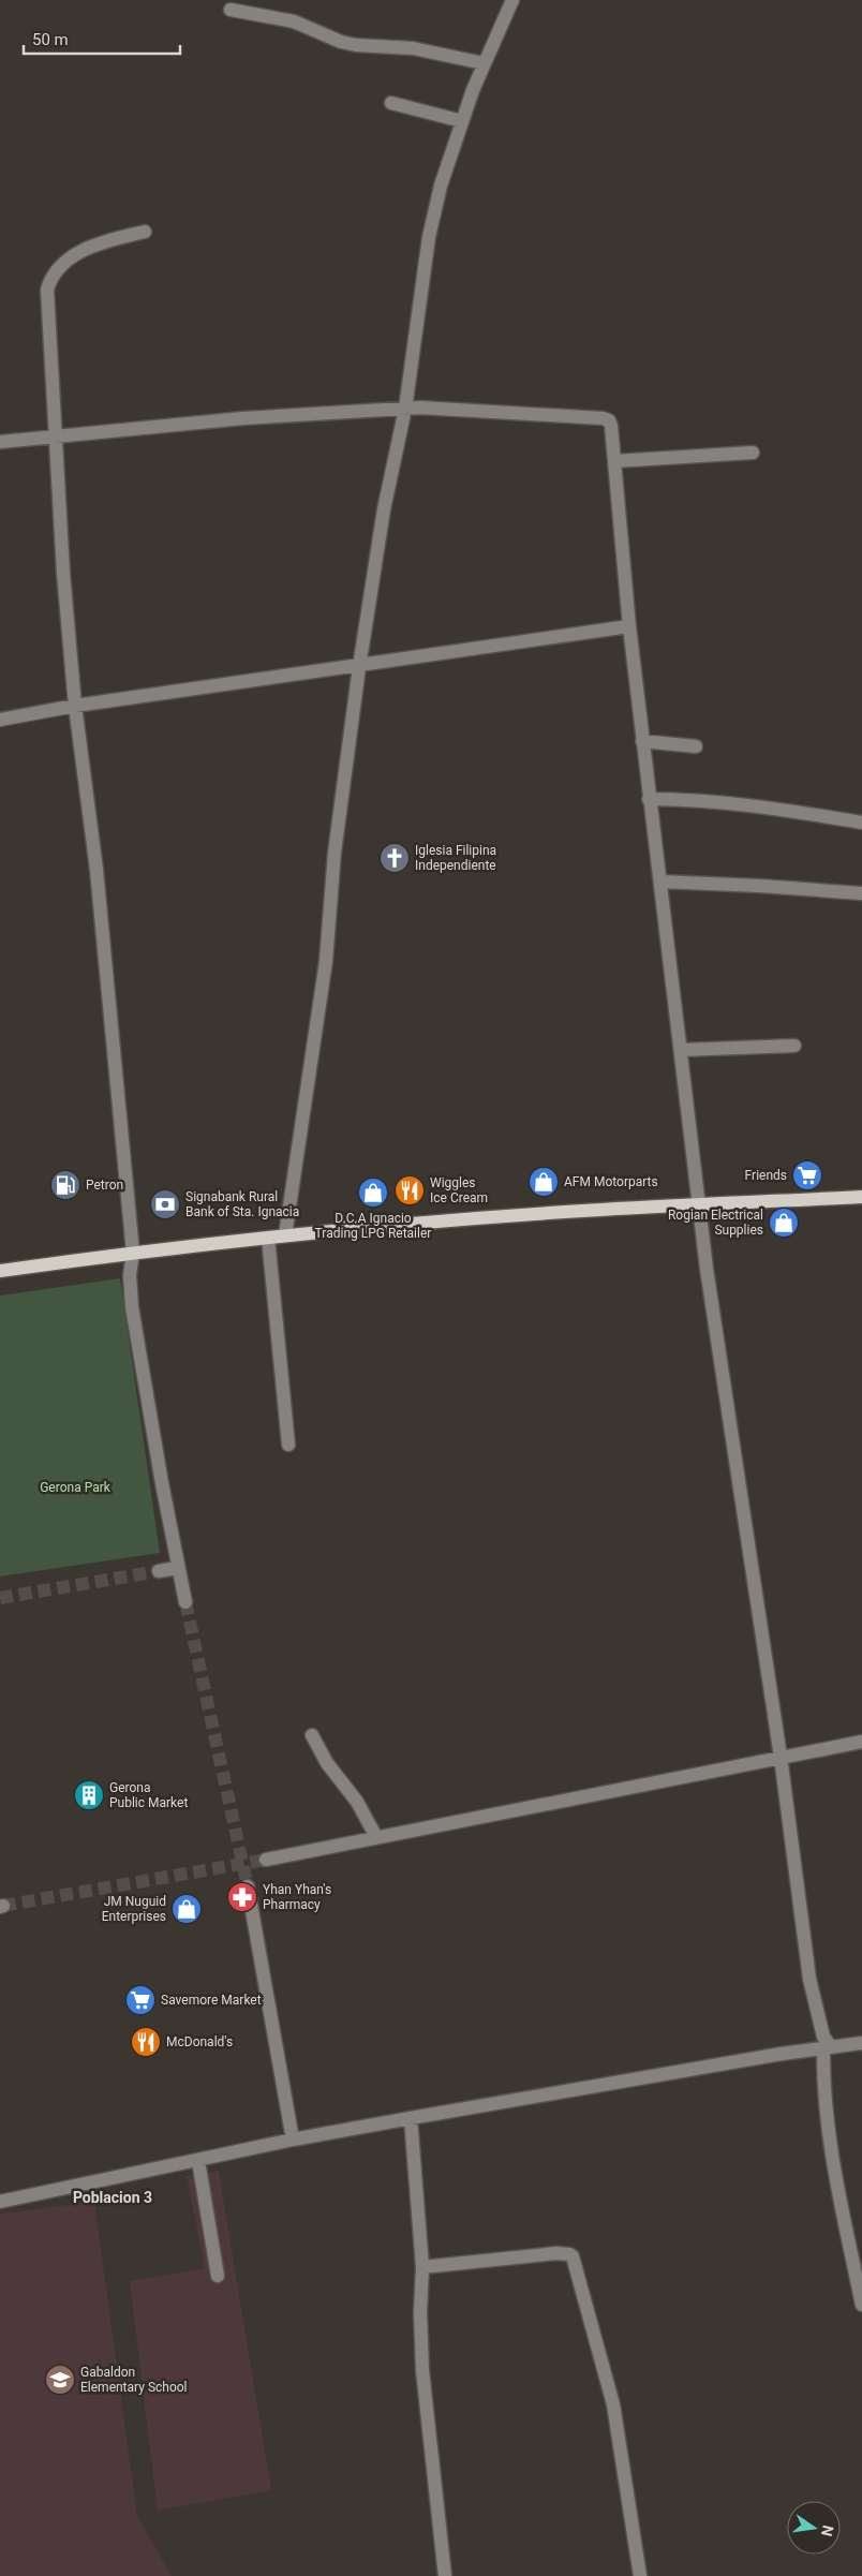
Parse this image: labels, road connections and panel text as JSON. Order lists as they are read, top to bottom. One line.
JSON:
{"districts":["Poblacion 3"],"parks":["Gerona Park"],"places":{"church":["Iglesia Filipina Independiente"],"supermarket":["Friends","Savemore Market"],"shop":["AFM Motorparts","D.C.A Ignacio Trading LPG Retailer","Rogian Electrical Supplies","JM Nuguid Enterprises"],"fuel station":["Petron"],"restaurant":["Wiggles Ice Cream","McDonald's"],"bank":["Signabank Rural Bank of Sta. Ignacia"],"building":["Gerona Public Market"],"pharmacy":["Yhan Yhan's Pharmacy"],"school or university":["Gabaldon Elementary School"]},"scale_bar":"50 m","north":"right"}
